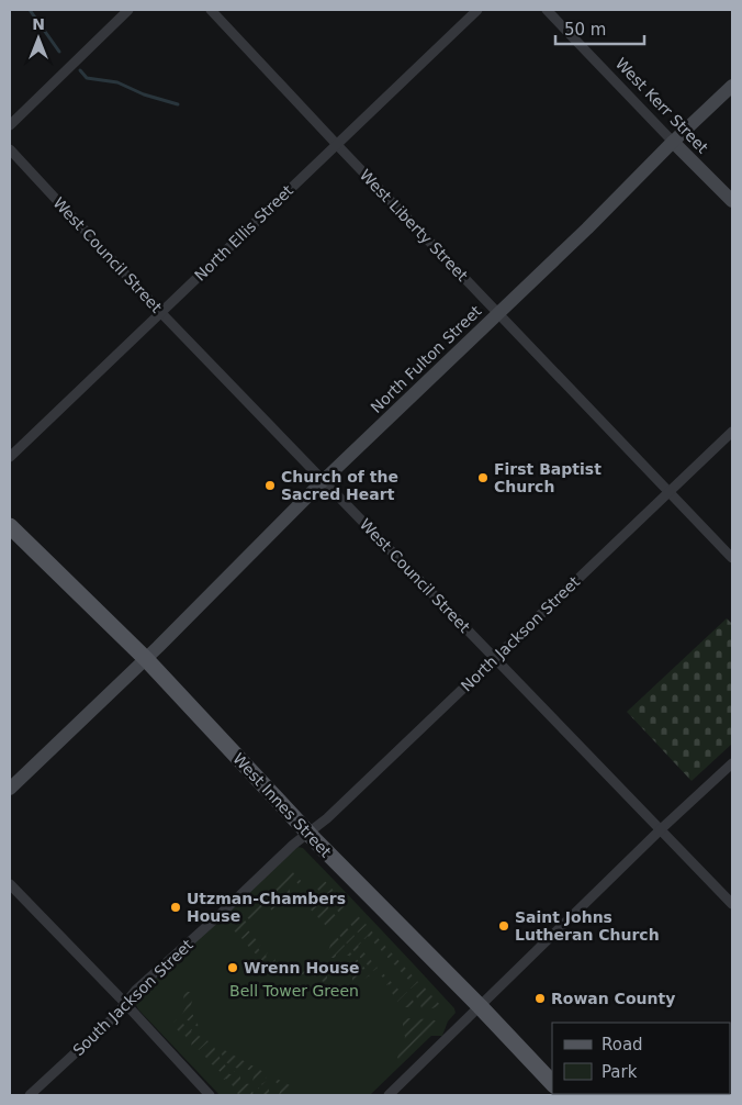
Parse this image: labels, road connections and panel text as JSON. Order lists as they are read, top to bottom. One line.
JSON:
{"streets":{"main road":["West Innes Street"],"street":["West Kerr Street","West Liberty Street","North Ellis Street","West Council Street","North Fulton Street","North Jackson Street","South Jackson Street"]},"crossings":[["West Kerr Street","North Fulton Street"],["West Liberty Street","North Ellis Street"],["West Liberty Street","North Fulton Street"],["West Liberty Street","North Jackson Street"],["North Ellis Street","West Council Street"],["West Council Street","North Fulton Street"],["West Council Street","North Jackson Street"],["North Fulton Street","West Innes Street"],["North Jackson Street","West Innes Street"],["North Jackson Street","South Jackson Street"],["West Innes Street","South Jackson Street"]],"parks":["Bell Tower Green"],"places":["First Baptist Church","Church of the Sacred Heart","Utzman-Chambers House","Saint Johns Lutheran Church","Wrenn House","Rowan County"],"legend":["Road","Park"],"scale_bar":"50 m","north":"top"}
